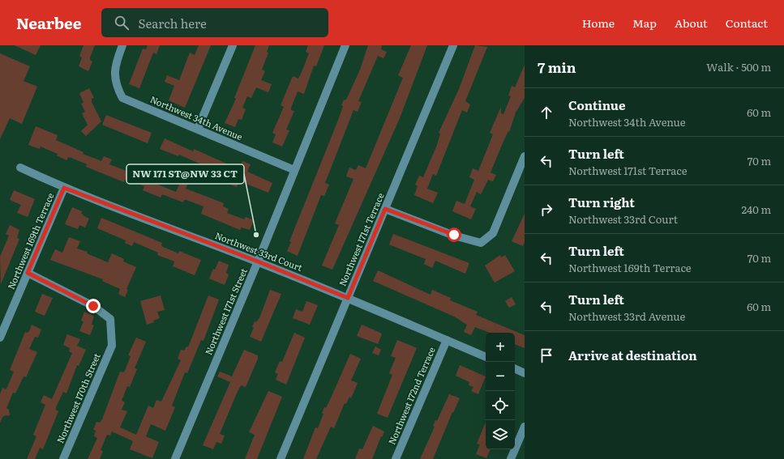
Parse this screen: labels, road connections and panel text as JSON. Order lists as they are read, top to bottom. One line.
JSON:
{"streets":{"street":["Northwest 34th Avenue","Northwest 171st Terrace","Northwest 169th Terrace","Northwest 33rd Court","Northwest 171st Street","Northwest 172nd Terrace","Northwest 170th Street"]},"crossings":[["Northwest 34th Avenue","Northwest 171st Street"],["Northwest 171st Terrace","Northwest 33rd Court"],["Northwest 169th Terrace","Northwest 33rd Court"],["Northwest 169th Terrace","Northwest 170th Street"],["Northwest 33rd Court","Northwest 171st Street"],["Northwest 33rd Court","Northwest 172nd Terrace"]],"places":["NW 171 ST@NW 33 CT"],"page":{"header":"Nearbee","search":"Search here","nav":["Home","Map","About","Contact"],"heading":["7 min","Walk · 500 m"],"list":[["Continue","Northwest 34th Avenue","60 m"],["Turn left","Northwest 171st Terrace","70 m"],["Turn right","Northwest 33rd Court","240 m"],["Turn left","Northwest 169th Terrace","70 m"],["Turn left","Northwest 33rd Avenue","60 m"],"Arrive at destination"],"map_buttons":["+","−"]}}
